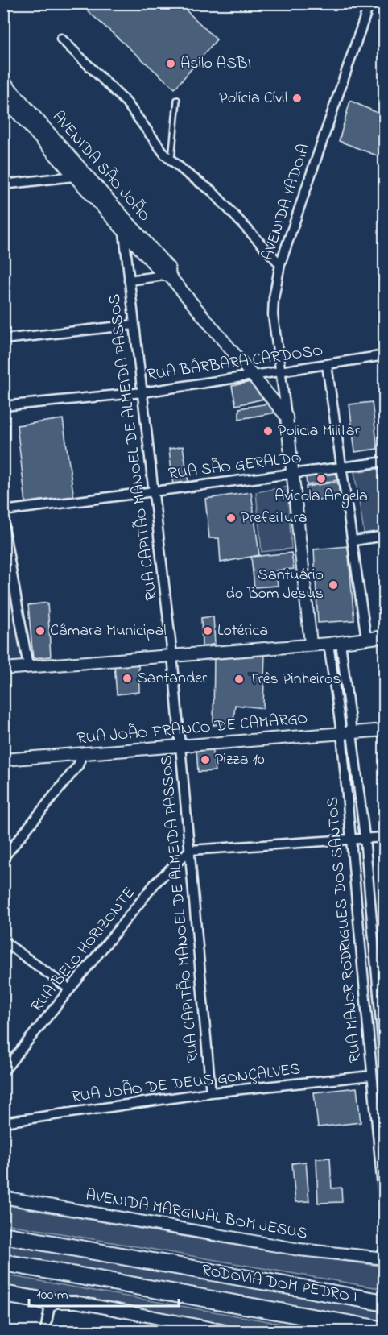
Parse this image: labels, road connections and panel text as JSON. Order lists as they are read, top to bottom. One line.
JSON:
{"streets":{"highway":["RODOVIA DOM PEDRO I"],"street":["AVENIDA SÃO JOÃO","AVENIDA YADOIA","RUA BÁRBARA CARDOSO","RUA CAPITÃO MANOEL DE ALMEIDA PASSOS","RUA SÃO GERALDO","RUA JOÃO FRANCO DE CAMARGO","RUA MAJOR RODRIGUES DOS SANTOS","RUA BELO HORIZONTE","RUA JOÃO DE DEUS GONÇALVES","AVENIDA MARGINAL BOM JESUS"]},"crossings":[["AVENIDA SÃO JOÃO","AVENIDA YADOIA"],["AVENIDA SÃO JOÃO","RUA BÁRBARA CARDOSO"],["AVENIDA SÃO JOÃO","RUA CAPITÃO MANOEL DE ALMEIDA PASSOS"],["AVENIDA YADOIA","RUA BÁRBARA CARDOSO"],["RUA BÁRBARA CARDOSO","RUA CAPITÃO MANOEL DE ALMEIDA PASSOS"],["RUA CAPITÃO MANOEL DE ALMEIDA PASSOS","RUA SÃO GERALDO"],["RUA CAPITÃO MANOEL DE ALMEIDA PASSOS","RUA JOÃO FRANCO DE CAMARGO"],["RUA CAPITÃO MANOEL DE ALMEIDA PASSOS","RUA BELO HORIZONTE"],["RUA CAPITÃO MANOEL DE ALMEIDA PASSOS","RUA JOÃO DE DEUS GONÇALVES"],["RUA JOÃO FRANCO DE CAMARGO","RUA MAJOR RODRIGUES DOS SANTOS"],["RUA MAJOR RODRIGUES DOS SANTOS","RUA JOÃO DE DEUS GONÇALVES"]],"places":["Asilo ASBI","Polícia Cívil","Policia Militar","Avícola Angela","Prefeitura","Santuário do Bom Jesus","Câmara Municipal","Lotérica","Santander","Três Pinheiros","Pizza 10"],"scale_bar":"100 m"}
